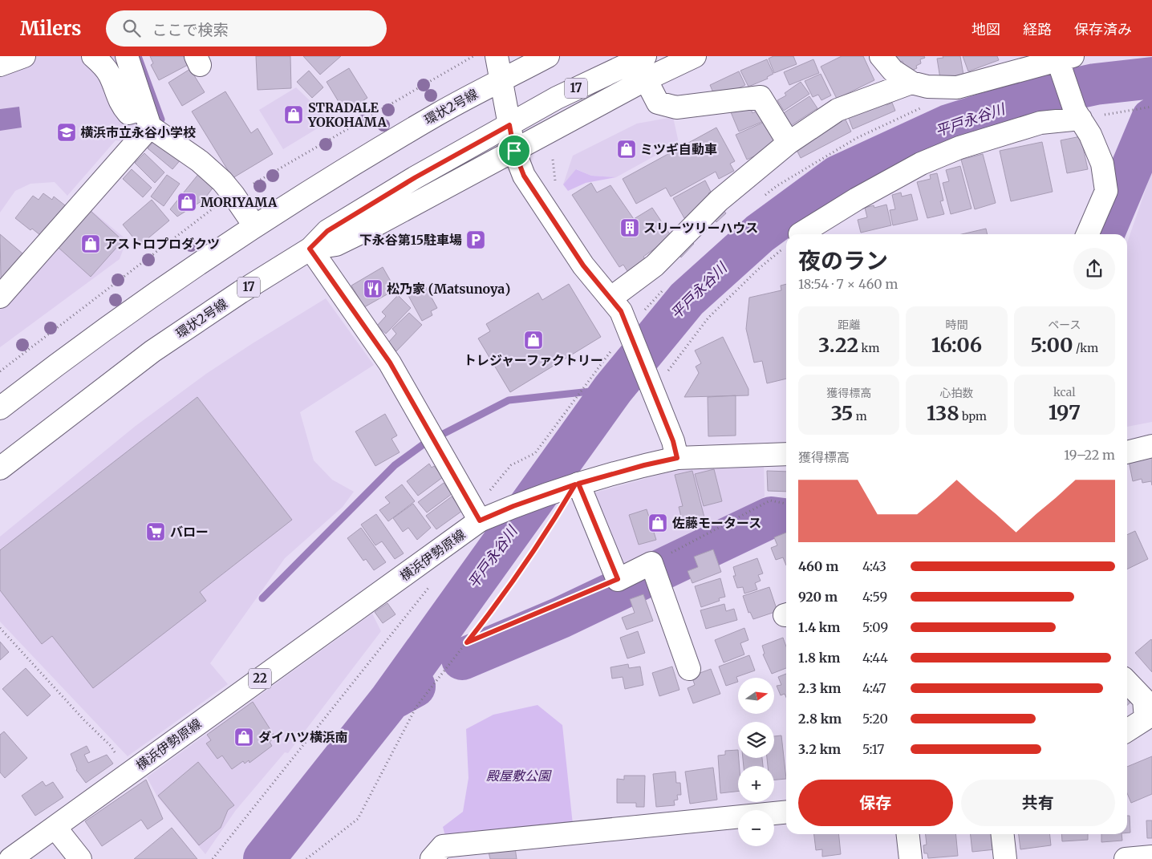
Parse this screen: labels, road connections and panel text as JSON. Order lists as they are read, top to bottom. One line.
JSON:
{"streets":{"main road":["17","環状2号線","横浜伊勢原線","22"]},"water":["平戸永谷川"],"parks":["殿屋敷公園"],"places":{"shop":["STRADALE YOKOHAMA","ミツギ自動車","MORIYAMA","アストロプロダクツ","トレジャーファクトリー","佐藤モータース","ダイハツ横浜南"],"school or university":["横浜市立永谷小学校"],"building":["スリーツリーハウス"],"parking":["下永谷第15駐車場"],"restaurant":["松乃家 (Matsunoya)"],"supermarket":["バロー"]},"north":"right","page":{"header":"Milers","search":"ここで検索","nav":["地図","経路","保存済み"],"heading":["夜のラン","18:54 · 7 × 460 m"],"stats":[["距離","3.22 km"],["時間","16:06"],["ペース","5:00 /km"],["獲得標高","35 m"],["心拍数","138 bpm"],["kcal","197"]],"chart":["獲得標高","19–22 m"],"list":[{"name":"460 m","note":"4:43"},{"name":"920 m","note":"4:59"},{"name":"1.4 km","note":"5:09"},{"name":"1.8 km","note":"4:44"},{"name":"2.3 km","note":"4:47"},{"name":"2.8 km","note":"5:20"},{"name":"3.2 km","note":"5:17"}],"map_buttons":["+","−"],"buttons":["保存","共有"]}}
